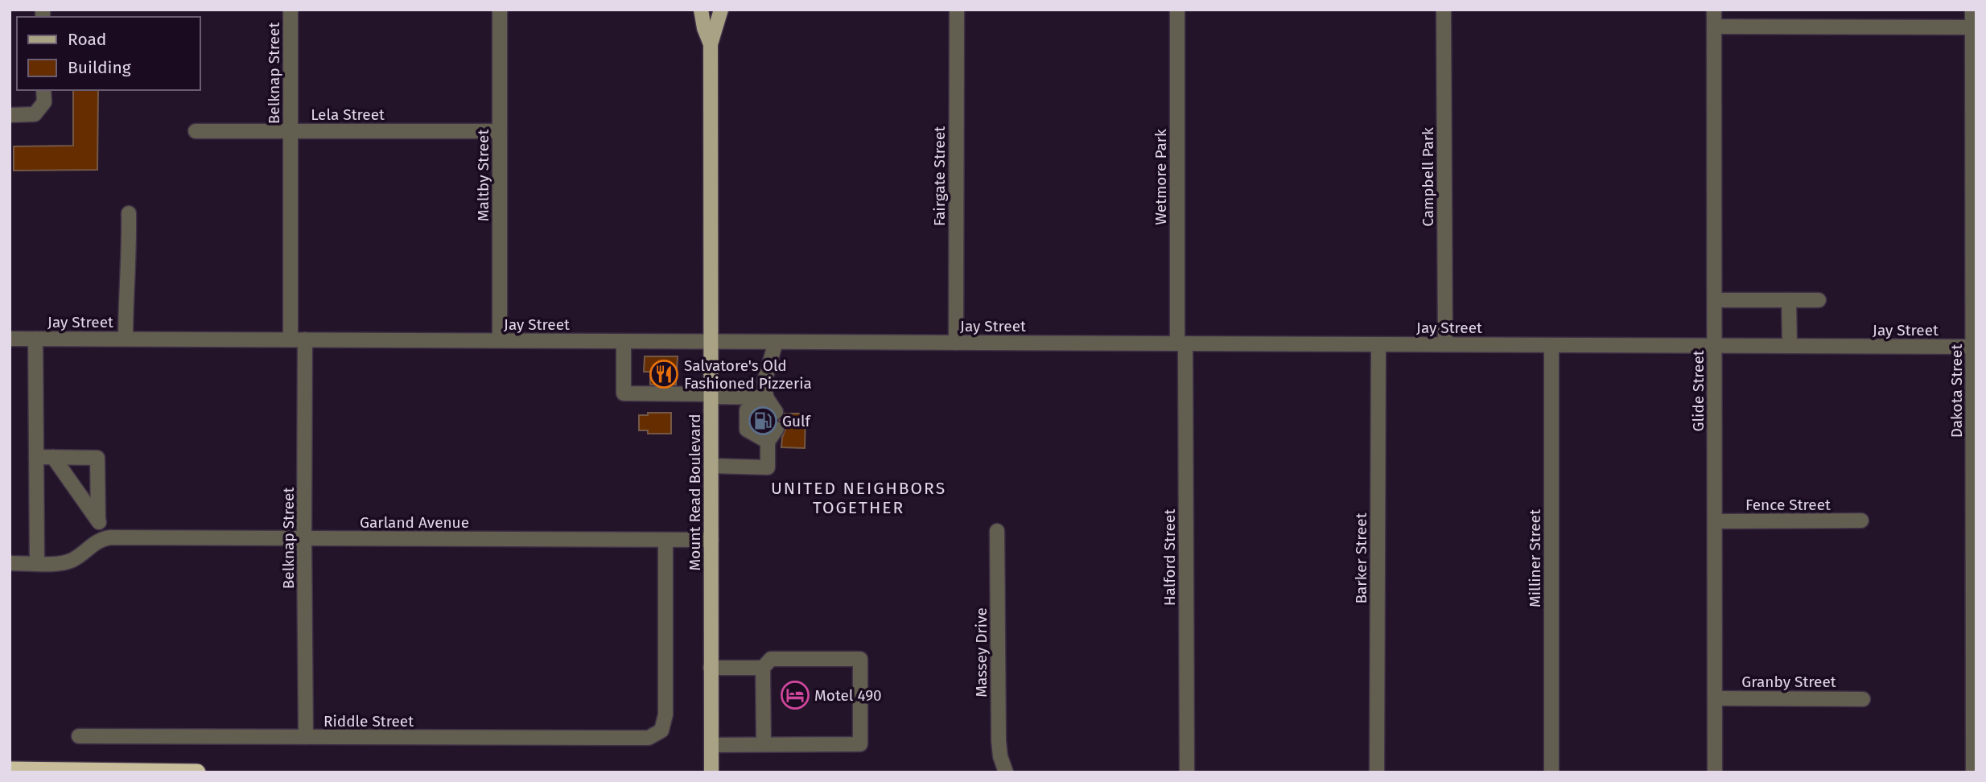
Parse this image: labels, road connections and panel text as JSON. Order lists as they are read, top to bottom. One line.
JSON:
{"streets":{"main road":["Mount Read Boulevard"],"street":["Belknap Street","Lela Street","Maltby Street","Fairgate Street","Wetmore Park","Campbell Park","Jay Street","Glide Street","Dakota Street","Fence Street","Garland Avenue","Halford Street","Barker Street","Milliner Street","Massey Drive","Granby Street","Riddle Street"]},"crossings":[["Belknap Street","Lela Street"],["Belknap Street","Jay Street"],["Belknap Street","Garland Avenue"],["Belknap Street","Riddle Street"],["Lela Street","Maltby Street"],["Maltby Street","Jay Street"],["Fairgate Street","Jay Street"],["Wetmore Park","Jay Street"],["Wetmore Park","Halford Street"],["Campbell Park","Jay Street"],["Jay Street","Glide Street"],["Jay Street","Dakota Street"],["Jay Street","Mount Read Boulevard"],["Jay Street","Halford Street"],["Jay Street","Barker Street"],["Jay Street","Milliner Street"],["Glide Street","Fence Street"],["Glide Street","Granby Street"],["Mount Read Boulevard","Garland Avenue"],["Mount Read Boulevard","Riddle Street"]],"districts":["UNITED NEIGHBORS TOGETHER"],"places":{"restaurant":["Salvatore's Old Fashioned Pizzeria"],"fuel station":["Gulf"],"hotel":["Motel 490"]},"legend":["Road","Building"]}
